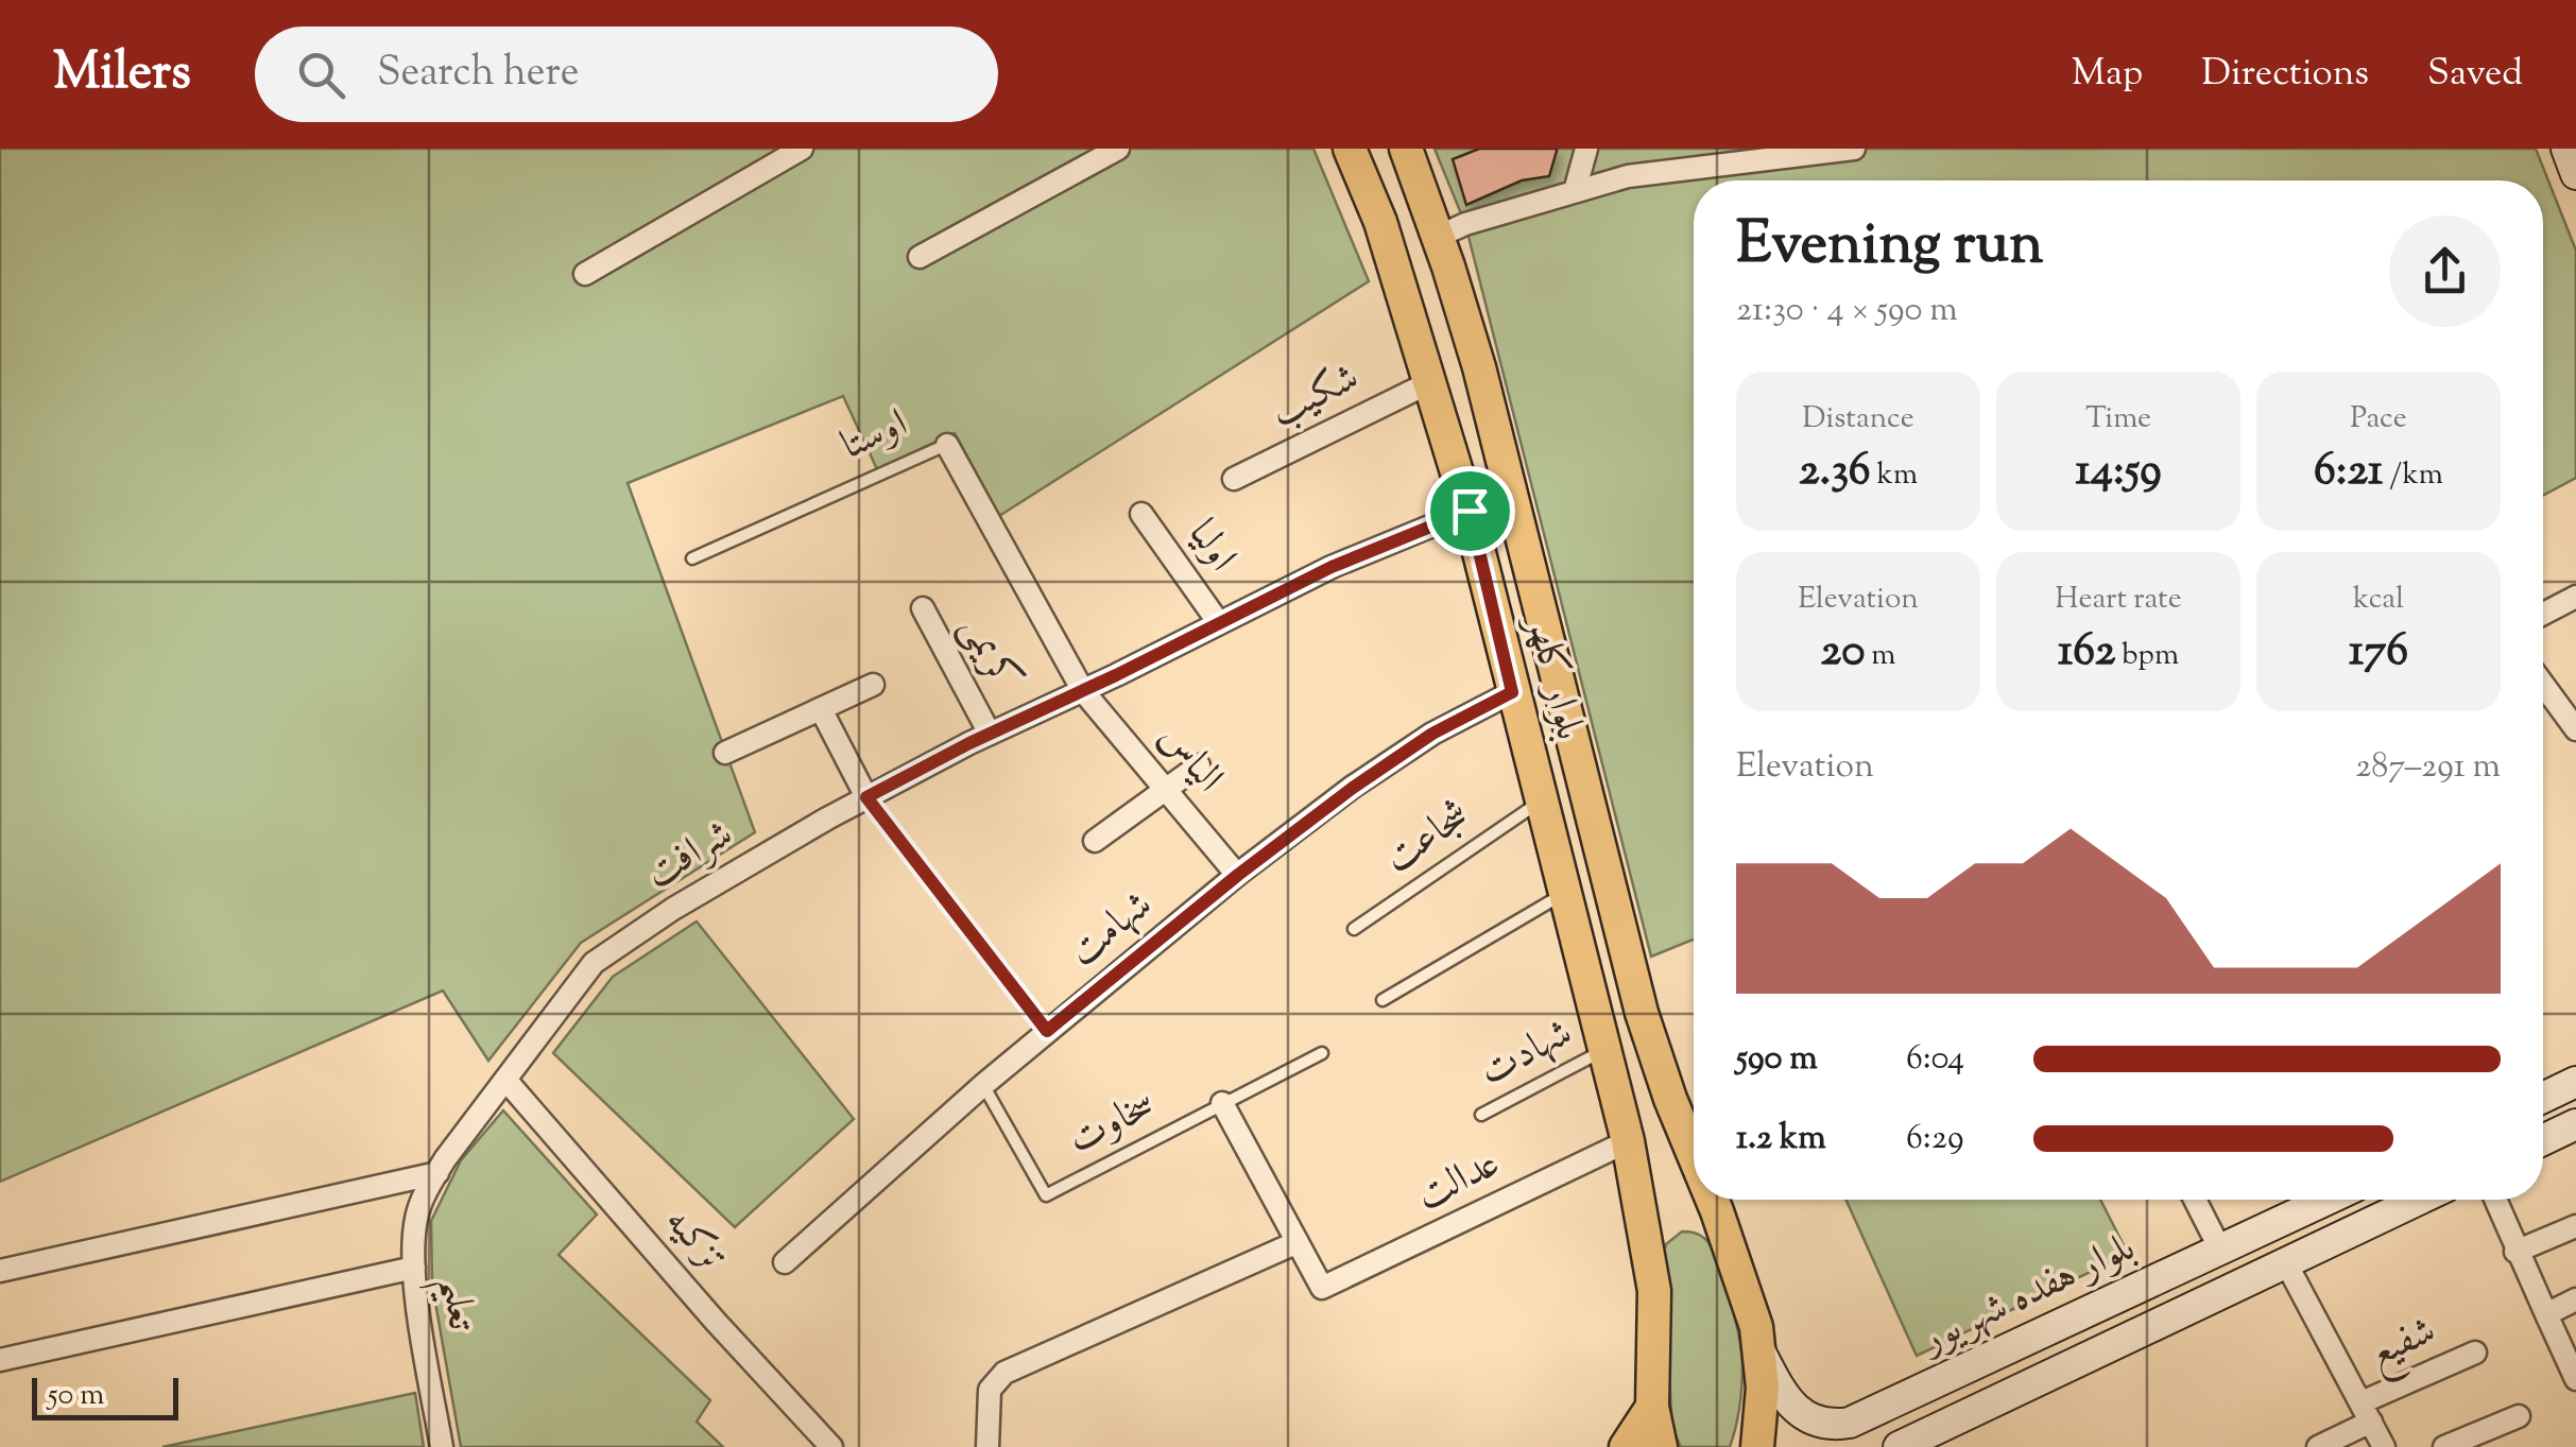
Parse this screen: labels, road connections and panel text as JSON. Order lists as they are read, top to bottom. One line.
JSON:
{"streets":{"main road":["بلوار کلهر","بلوار هفده شهریور"],"street":["شکیب","اوستا","اولیا","کریمی","الیاس","شرافت","شهامت","عدالت","تزکیه","تعلیم","شفیع"],"lane":["شجاعت","شهادت","سخاوت"]},"crossings":[["شکیب","بلوار کلهر"],["اوستا","الیاس"],["اوستا","شرافت"],["اولیا","شرافت"],["کریمی","شرافت"],["بلوار کلهر","شجاعت"],["بلوار کلهر","شرافت"],["بلوار کلهر","شهامت"],["بلوار کلهر","شهادت"],["بلوار کلهر","عدالت"],["بلوار کلهر","بلوار هفده شهریور"],["الیاس","شرافت"],["الیاس","شهامت"],["شرافت","تزکیه"],["شرافت","تعلیم"],["شهامت","سخاوت"]],"scale_bar":"50 m","page":{"header":"Milers","search":"Search here","nav":["Map","Directions","Saved"],"heading":["Evening run","21:30 · 4 × 590 m"],"stats":[["Distance","2.36 km"],["Time","14:59"],["Pace","6:21 /km"],["Elevation","20 m"],["Heart rate","162 bpm"],["kcal","176"]],"chart":["Elevation","287–291 m"],"list":[{"name":"590 m","note":"6:04"},{"name":"1.2 km","note":"6:29"}],"scale":"50 m"}}
